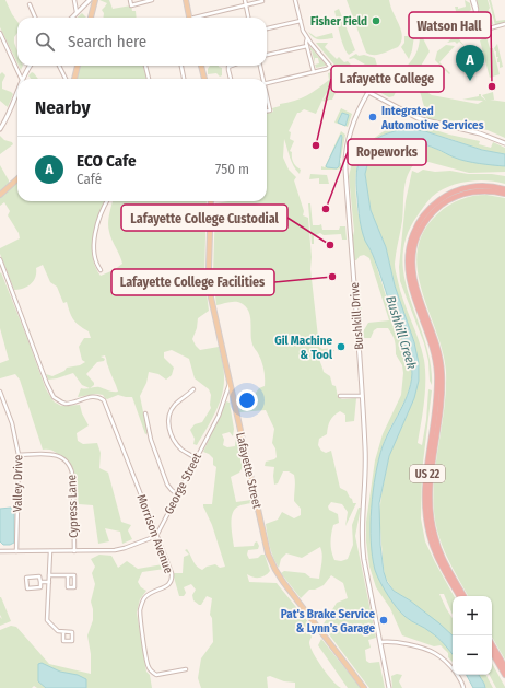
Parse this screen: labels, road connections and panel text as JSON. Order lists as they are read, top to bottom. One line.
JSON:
{"streets":{"highway":["US 22"],"main road":["Lafayette Street"],"street":["Bushkill Drive","Valley Drive","George Street","Cypress Lane","Morrison Avenue"]},"crossings":[["Lafayette Street","George Street"],["Valley Drive","Cypress Lane"],["George Street","Morrison Avenue"]],"water":["Bushkill Creek"],"places":["Fisher Field","Watson Hall","Integrated Automotive Services","Lafayette College","Ropeworks","Lafayette College Custodial","Lafayette College Facilities","Gil Machine & Tool","Pat's Brake Service & Lynn's Garage"],"page":{"search":"Search here","pins":"A","heading":"Nearby","list":[{"mark":"A","name":"ECO Cafe","note":"Café","value":"750 m"}],"map_buttons":["+","−"]}}
